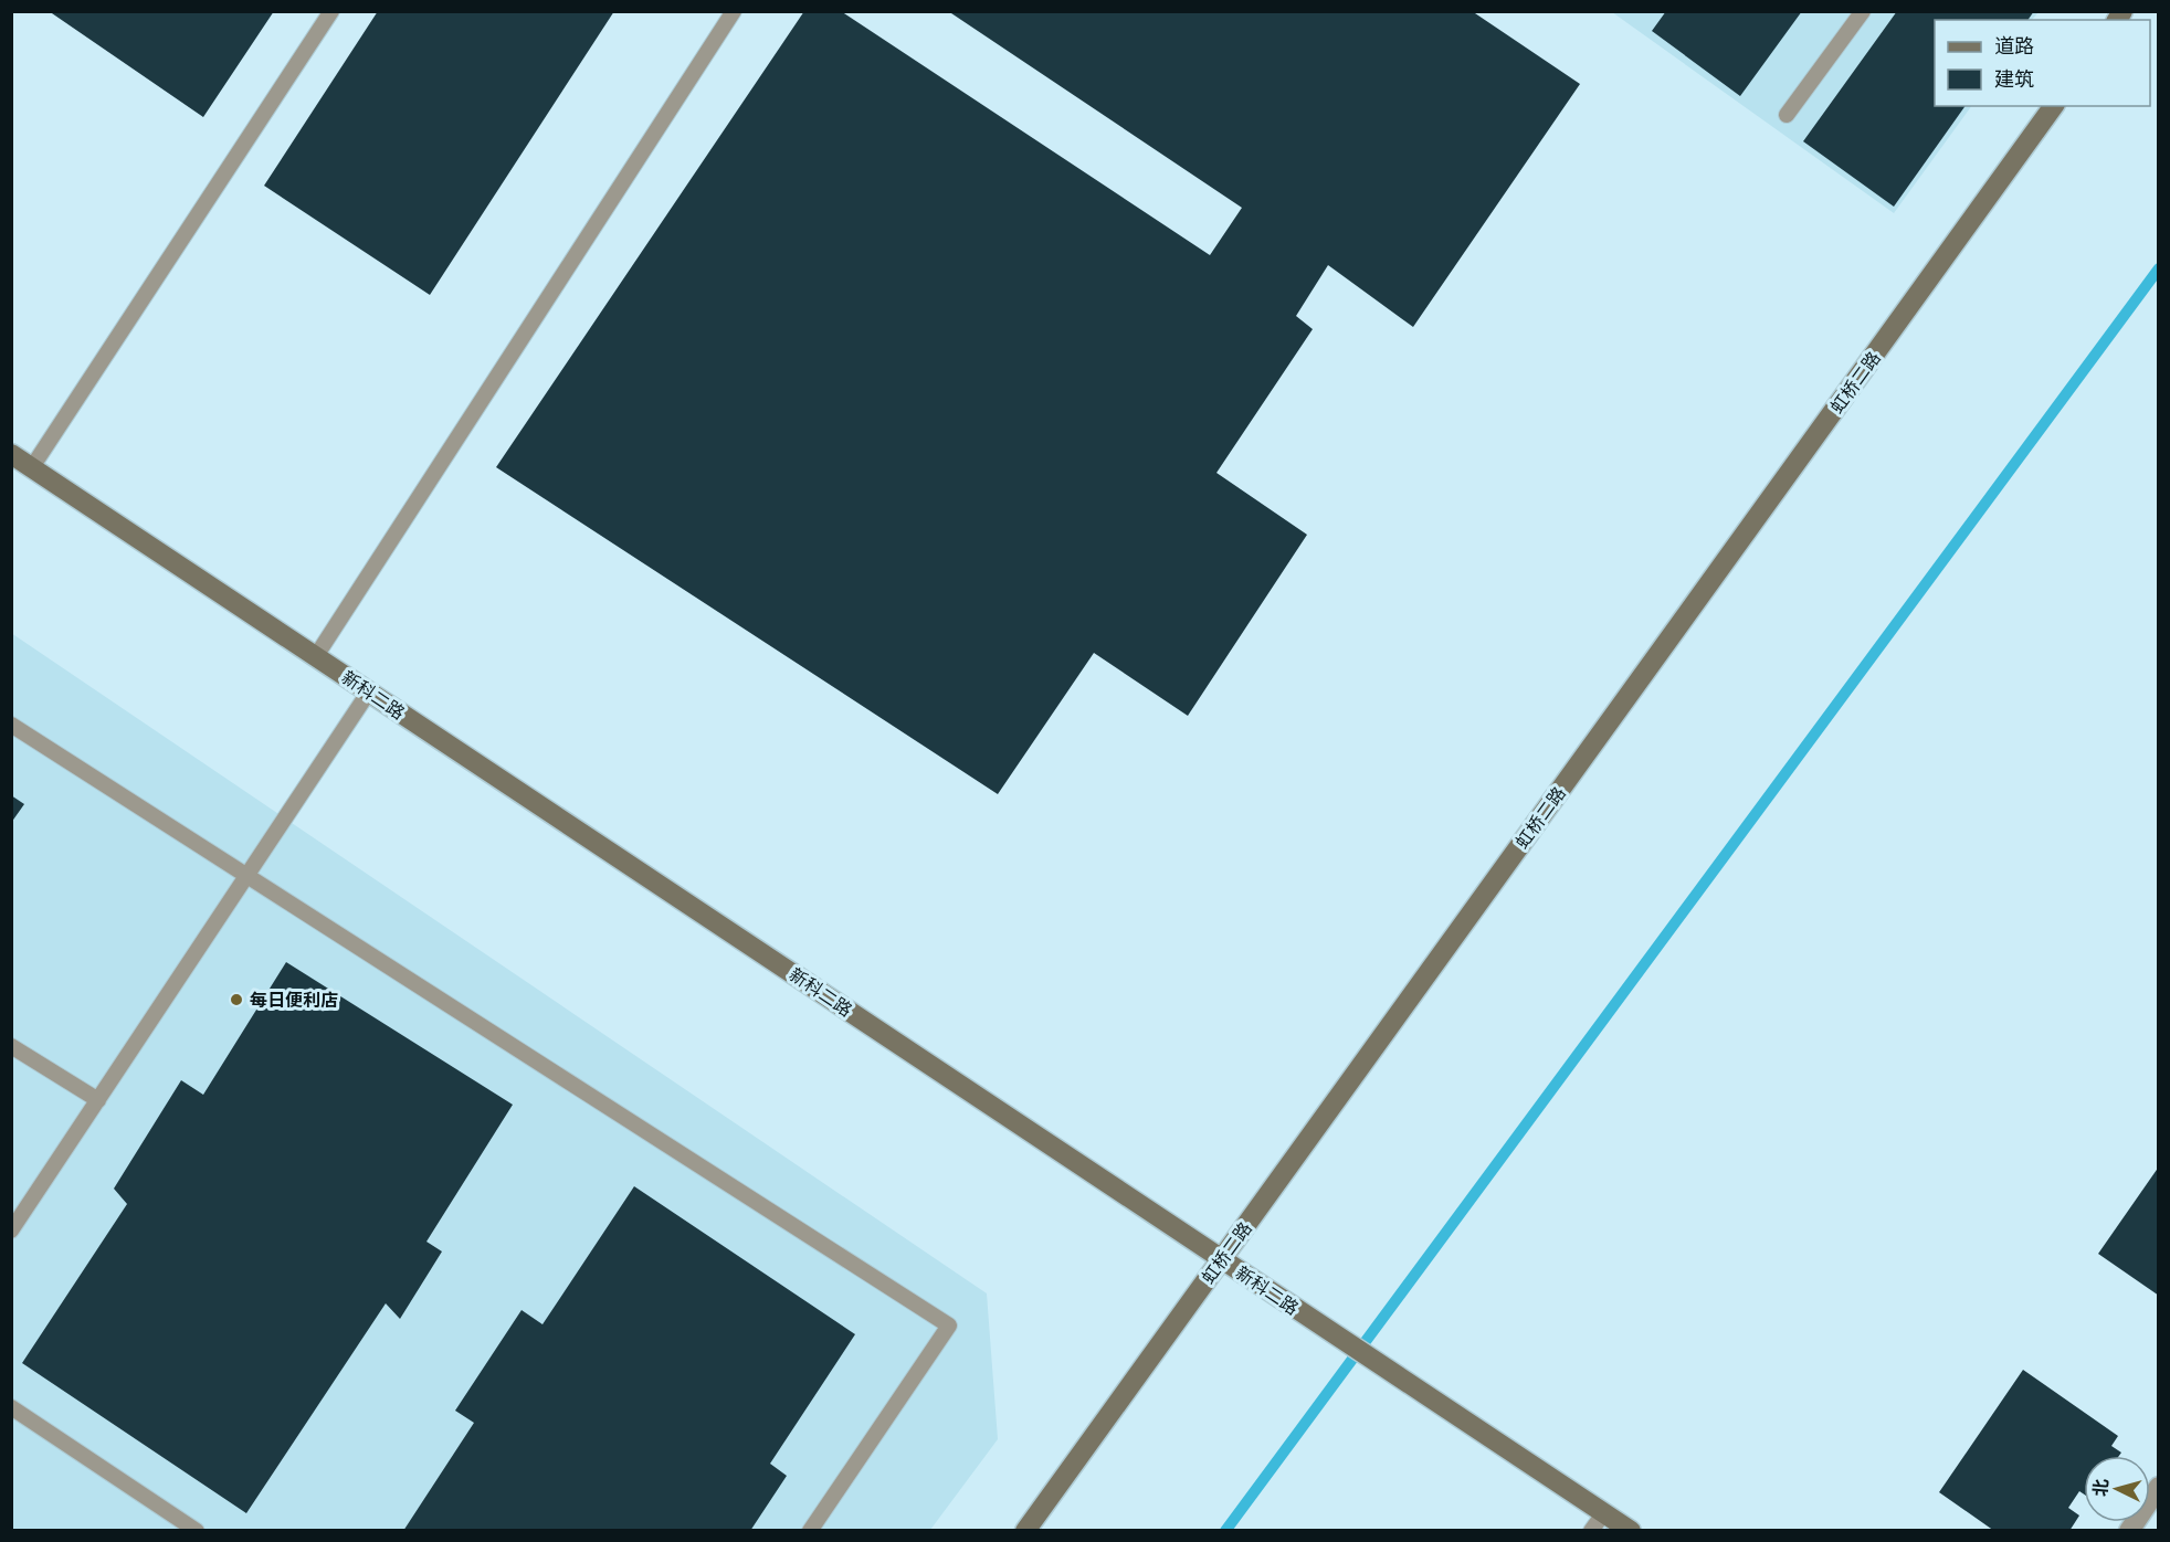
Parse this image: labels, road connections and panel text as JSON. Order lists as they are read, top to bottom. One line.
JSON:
{"streets":{"street":["虹桥二路","新科二路"]},"crossings":[["虹桥二路","新科二路"]],"places":["每日便利店"],"legend":["道路","建筑"],"north":"left"}
